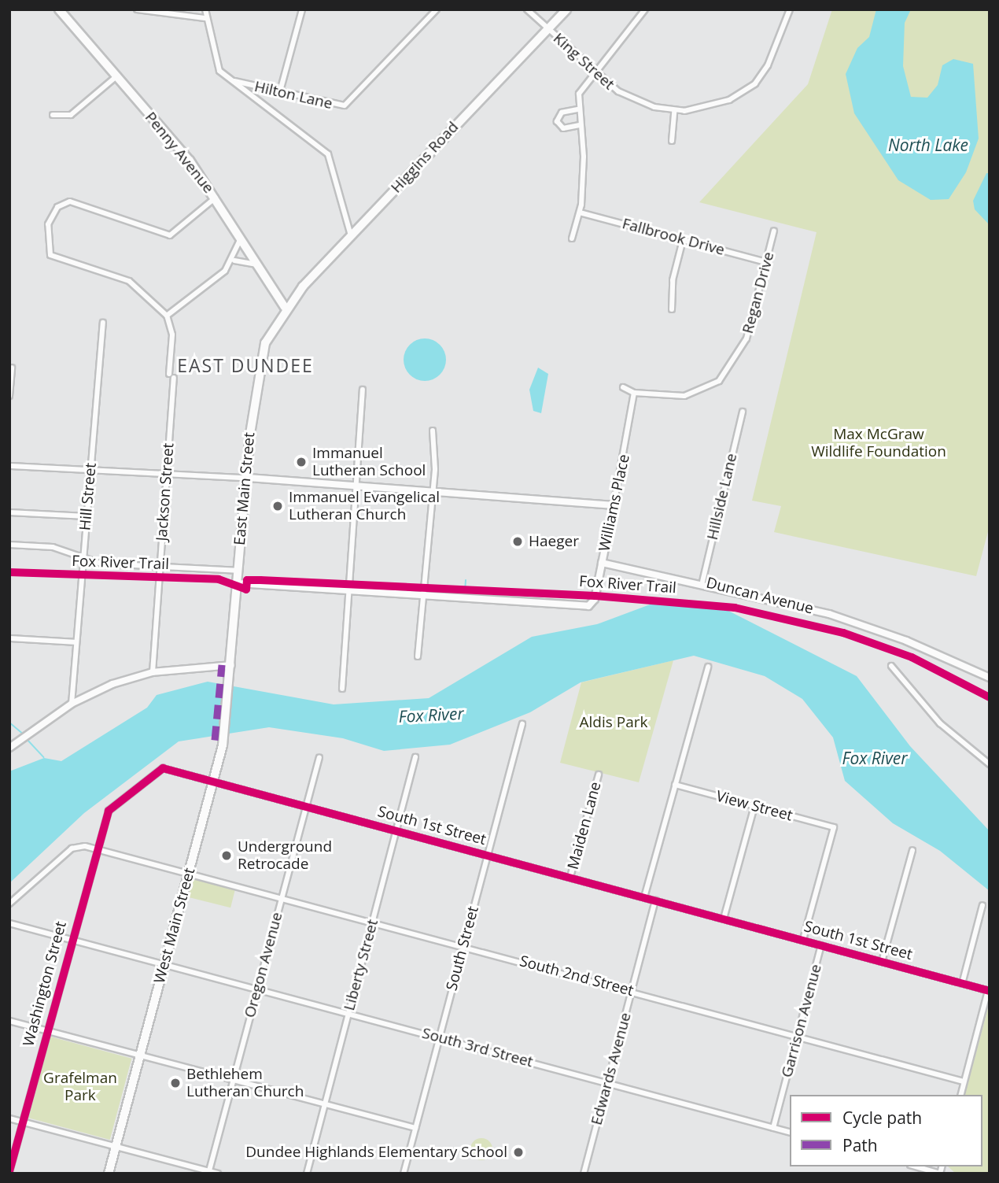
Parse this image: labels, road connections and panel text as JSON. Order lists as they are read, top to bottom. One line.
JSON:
{"streets":{"main road":["Penny Avenue","Higgins Road","East Main Street","West Main Street"],"street":["King Street","Hilton Lane","Fallbrook Drive","Regan Drive","Jackson Street","Hill Street","Hillside Lane","Williams Place","Duncan Avenue","View Street","South 1st Street","Maiden Lane","South Street","Oregon Avenue","Liberty Street","South 2nd Street","Washington Street","Garrison Avenue","South 3rd Street","Edwards Avenue"],"cycle path":["Fox River Trail"]},"crossings":[["King Street","Higgins Road"],["Penny Avenue","Higgins Road"],["Penny Avenue","East Main Street"],["Higgins Road","East Main Street"],["Fallbrook Drive","Regan Drive"],["Regan Drive","Williams Place"],["East Main Street","West Main Street"],["Hillside Lane","Duncan Avenue"],["Williams Place","Duncan Avenue"],["View Street","South 1st Street"],["South 1st Street","Maiden Lane"],["South 1st Street","West Main Street"],["South 1st Street","South Street"],["South 1st Street","Oregon Avenue"],["South 1st Street","Liberty Street"],["South 1st Street","Washington Street"],["South 1st Street","Garrison Avenue"],["South 1st Street","Edwards Avenue"],["West Main Street","South 2nd Street"],["West Main Street","South 3rd Street"],["South Street","South 2nd Street"],["South Street","South 3rd Street"],["Oregon Avenue","South 2nd Street"],["Oregon Avenue","South 3rd Street"],["Liberty Street","South 2nd Street"],["Liberty Street","South 3rd Street"],["South 2nd Street","Washington Street"],["South 2nd Street","Garrison Avenue"],["South 2nd Street","Edwards Avenue"],["Washington Street","South 3rd Street"],["Garrison Avenue","South 3rd Street"],["South 3rd Street","Edwards Avenue"]],"districts":["EAST DUNDEE"],"water":["North Lake","Fox River"],"parks":["Max McGraw Wildlife Foundation","Aldis Park","Grafelman Park"],"places":["Immanuel Lutheran School","Immanuel Evangelical Lutheran Church","Haeger","Underground Retrocade","Bethlehem Lutheran Church","Dundee Highlands Elementary School"],"legend":["Cycle path","Path"]}
